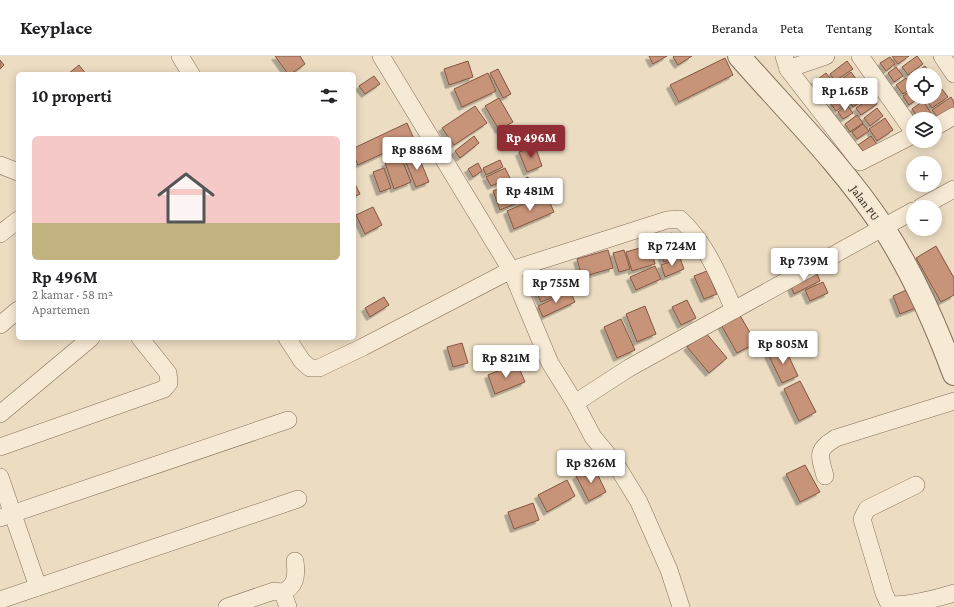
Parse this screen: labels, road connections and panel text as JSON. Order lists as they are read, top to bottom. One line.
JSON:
{"streets":{"street":["Jalan PU"]},"page":{"header":"Keyplace","nav":["Beranda","Peta","Tentang","Kontak"],"map_buttons":["+","−"],"heading":"10 properti","price":["Rp 1.65B","Rp 496M","Rp 886M","Rp 481M","Rp 724M","Rp 739M","Rp 755M","Rp 805M","Rp 821M","Rp 826M"],"list":[{"name":"Rp 496M","note":"2 kamar · 58 m² · Apartemen"}]}}
